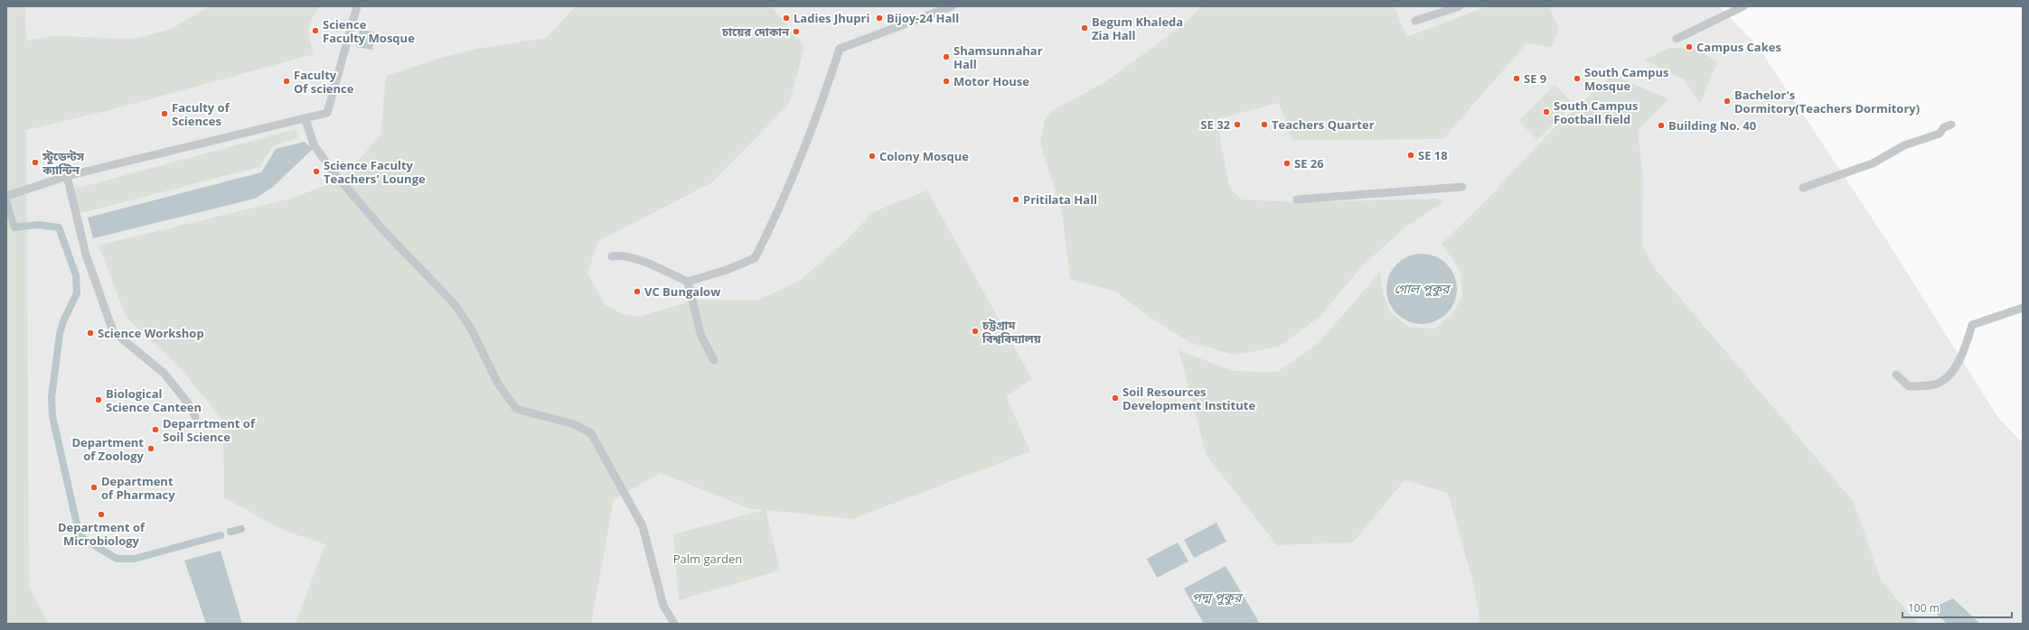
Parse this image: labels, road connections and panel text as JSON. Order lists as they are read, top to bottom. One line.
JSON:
{"water":["গোল পুকুর","পদ্ম পুকুর"],"parks":["Palm garden"],"places":["Ladies Jhupri","Bijoy-24 Hall","Begum Khaleda Zia Hall","Science Faculty Mosque","চায়ের দোকান","Campus Cakes","Shamsunnahar Hall","SE 9","South Campus Mosque","Faculty Of science","Motor House","Bachelor's Dormitory(Teachers Dormitory)","South Campus Football field","Faculty of Sciences","SE 32","Teachers Quarter","Building No. 40","SE 18","Colony Mosque","স্টুডেন্টস ক্যান্টিন","SE 26","Science Faculty Teachers' Lounge","Pritilata Hall","VC Bungalow","চট্টগ্রাম বিশ্ববিদ্যালয়","Science Workshop","Soil Resources Development Institute","Biological Science Canteen","Deparrtment of Soil Science","Department of Zoology","Department of Pharmacy","Department of Microbiology"],"scale_bar":"100 m"}
